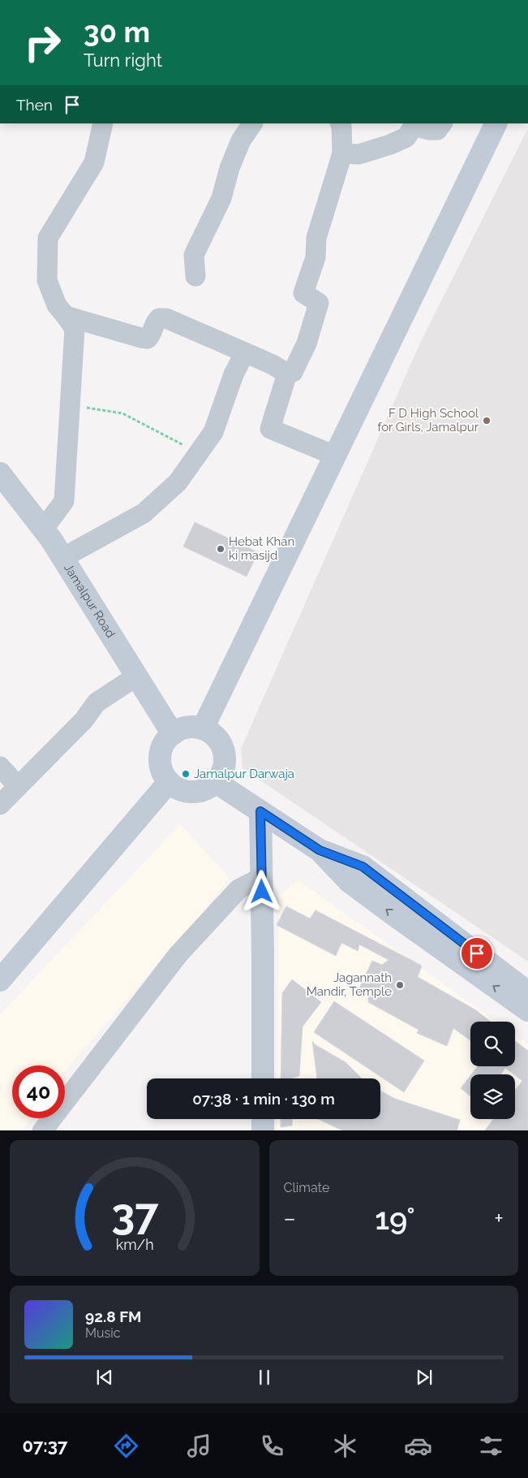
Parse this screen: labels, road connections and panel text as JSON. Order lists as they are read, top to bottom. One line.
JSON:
{"streets":{"street":["Jamalpur Road"]},"places":["F D High School for Girls, Jamalpur","Hebat Khan ki masijd","Jamalpur Darwaja","Jagannath Mandir, Temple"],"page":{"turn":["30 m","Turn right"],"then":"Then","limit":"40","trip":"07:38 · 1 min · 130 m","tile":"Climate","heat":["−","19°","+"],"song":["92.8 FM","Music"],"tabs":"07:37","gauge":["37","km/h"]}}
